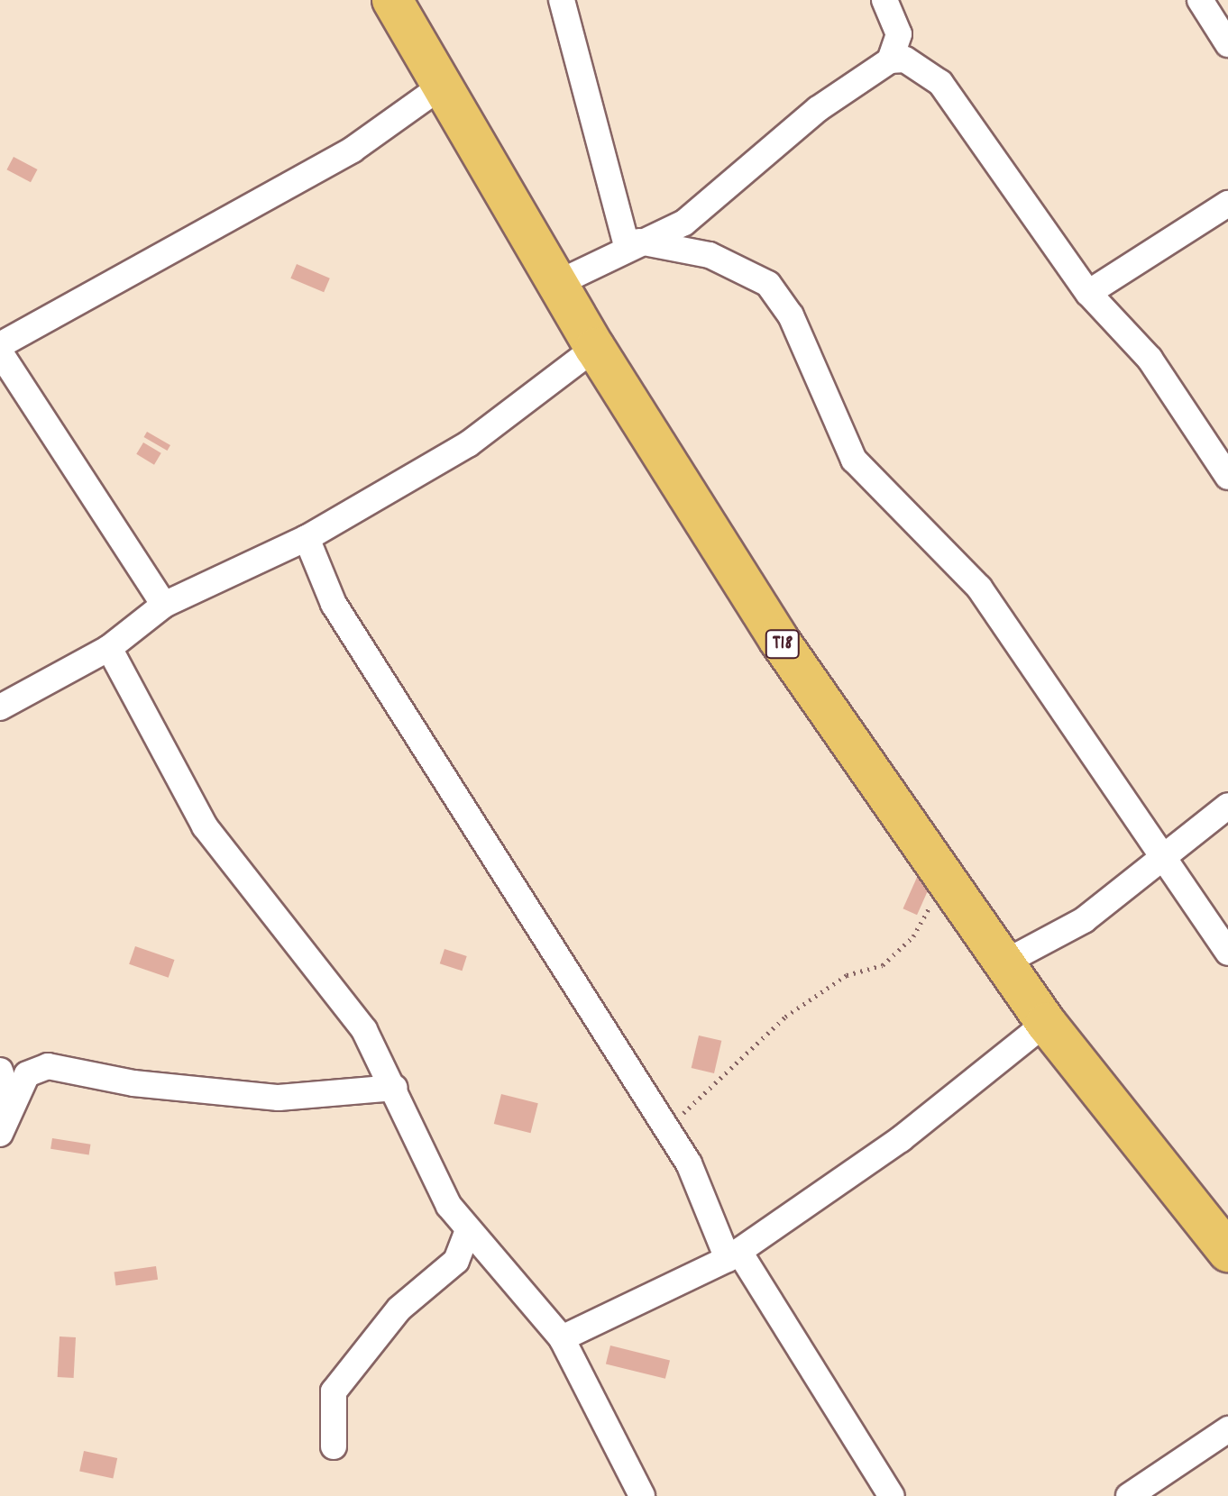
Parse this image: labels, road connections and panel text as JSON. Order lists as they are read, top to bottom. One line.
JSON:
{"streets":{"highway":["T18"]}}
